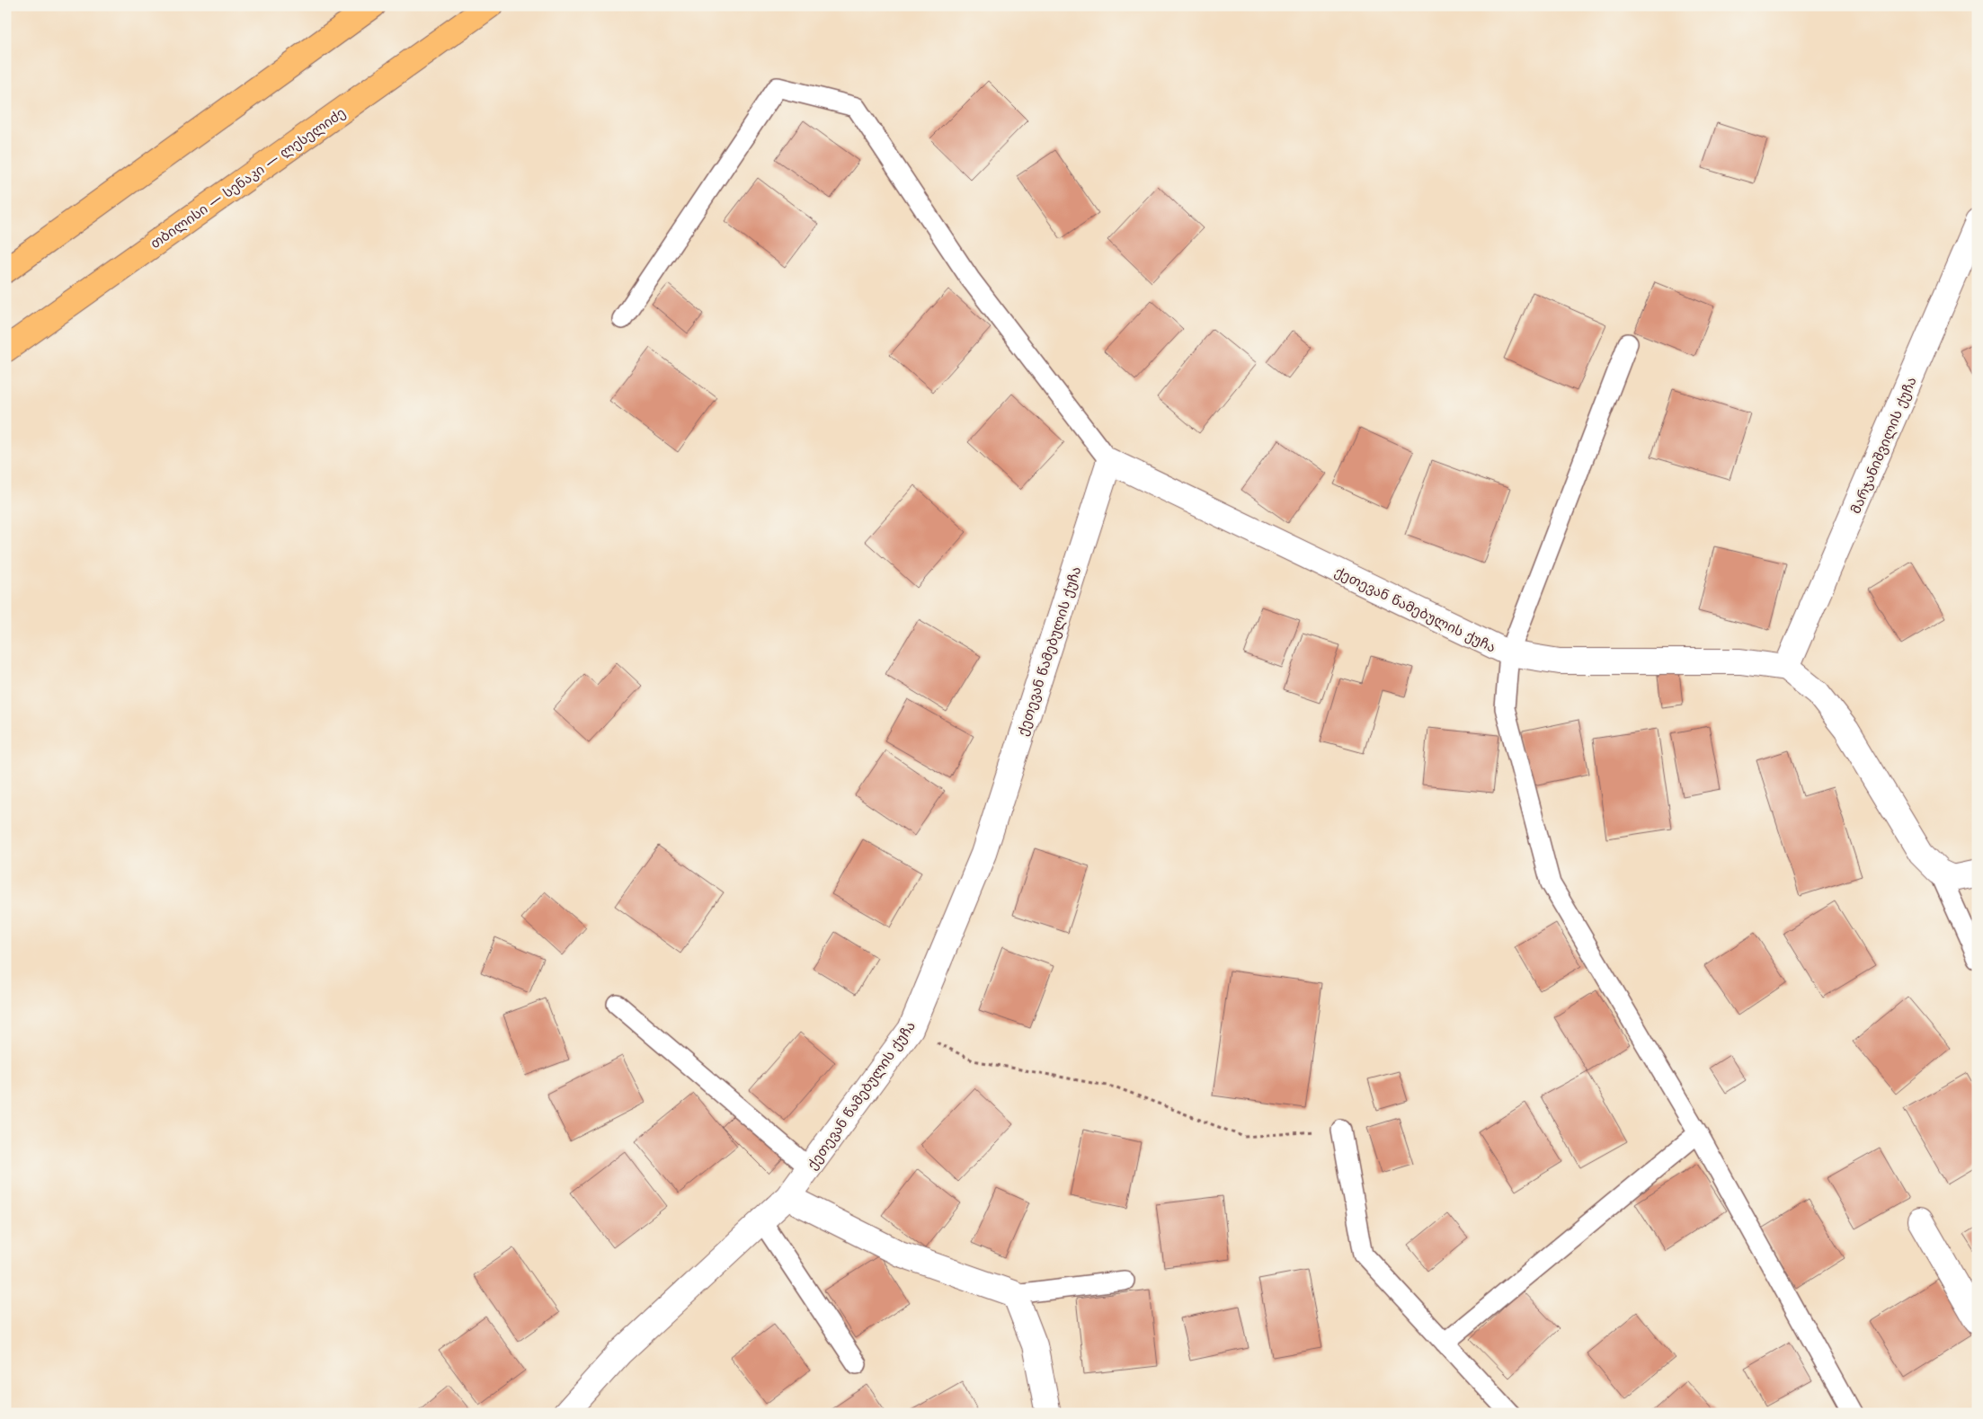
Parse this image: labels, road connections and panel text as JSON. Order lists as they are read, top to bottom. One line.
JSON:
{"streets":{"highway":["თბილისი — სენაკი — ლესელიძე"],"street":["მარჯანიშვილის ქუჩა","ქეთევან წამებულის ქუჩა"]},"crossings":[["მარჯანიშვილის ქუჩა","ქეთევან წამებულის ქუჩა"]]}
